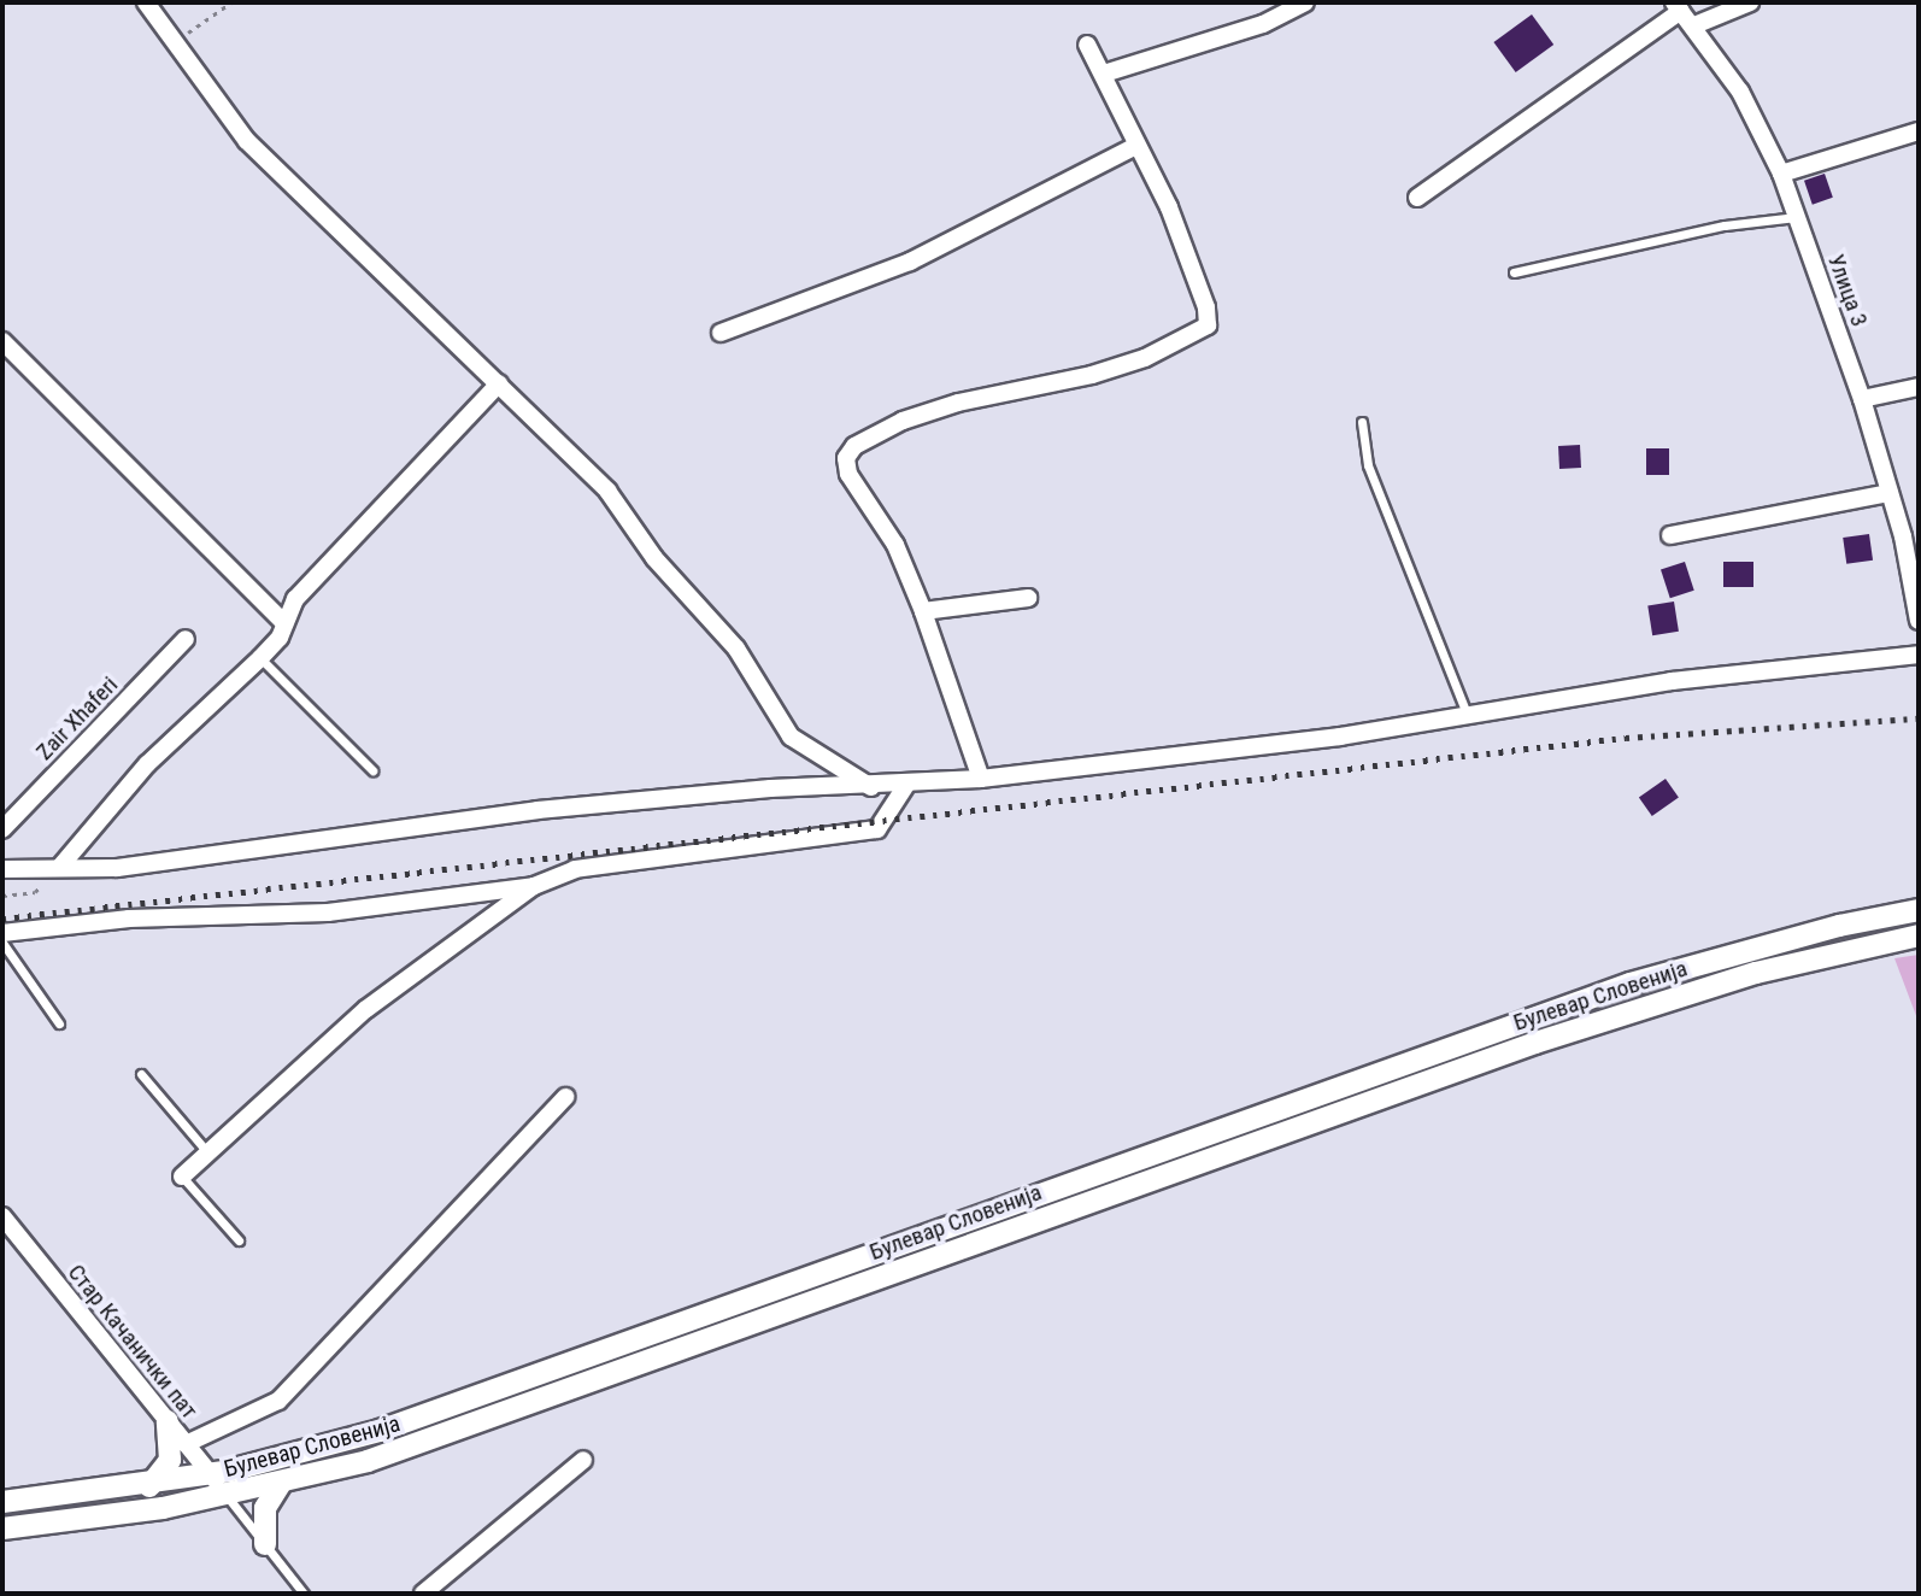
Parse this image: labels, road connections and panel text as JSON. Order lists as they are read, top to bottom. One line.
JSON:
{"streets":{"street":["Улица 3","Zair Xhaferi","Булевар Словенија","Стар Качанички пат"]},"crossings":[["Булевар Словенија","Стар Качанички пат"]]}
